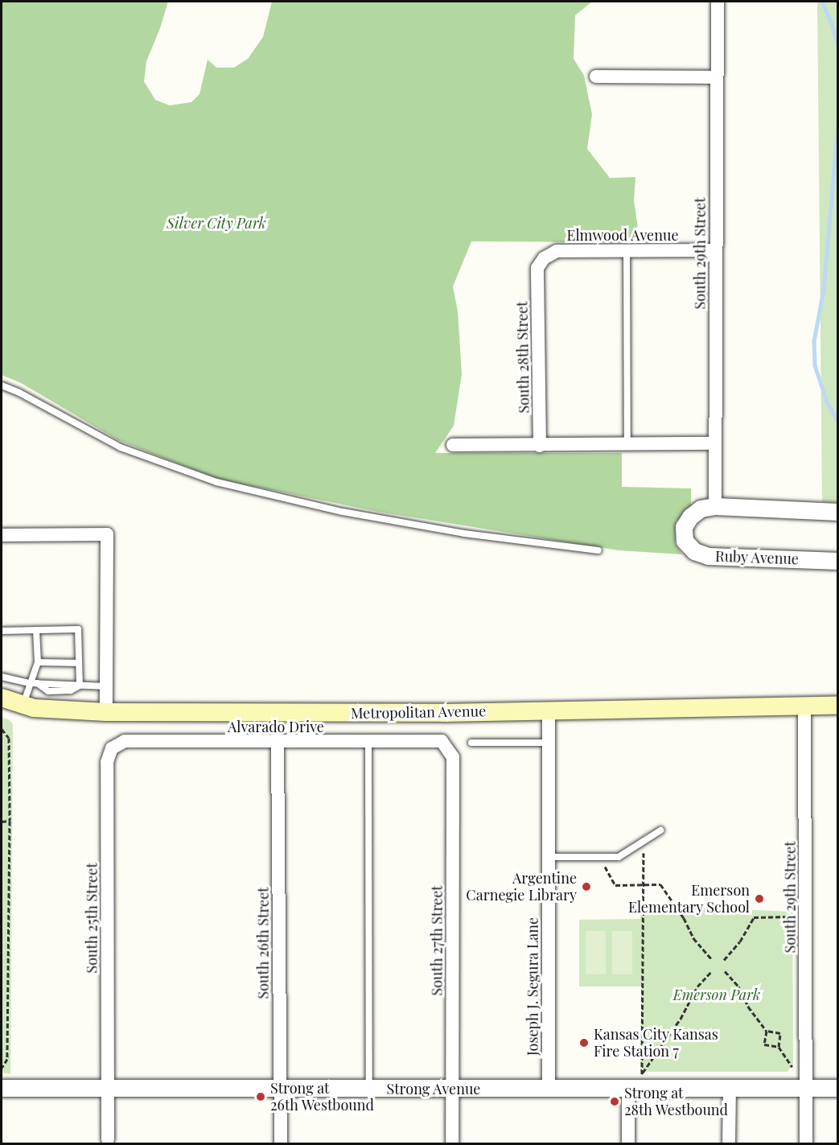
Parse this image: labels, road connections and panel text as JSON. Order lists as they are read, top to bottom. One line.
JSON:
{"streets":{"main road":["Metropolitan Avenue"],"street":["Elmwood Avenue","South 29th Street","South 28th Street","Ruby Avenue","Alvarado Drive","South 25th Street","South 27th Street","South 26th Street","Joseph J. Segura Lane","Strong Avenue"]},"crossings":[["Elmwood Avenue","South 29th Street"],["Elmwood Avenue","South 28th Street"],["South 29th Street","Ruby Avenue"],["South 29th Street","Metropolitan Avenue"],["South 29th Street","Strong Avenue"],["Metropolitan Avenue","Joseph J. Segura Lane"],["Alvarado Drive","South 25th Street"],["Alvarado Drive","South 27th Street"],["Alvarado Drive","South 26th Street"],["South 25th Street","Strong Avenue"],["South 27th Street","Strong Avenue"],["South 26th Street","Strong Avenue"],["Joseph J. Segura Lane","Strong Avenue"]],"parks":["Silver City Park","Emerson Park"],"places":["Argentine Carnegie Library","Emerson Elementary School","Kansas City Kansas Fire Station 7","Strong at 26th Westbound","Strong at 28th Westbound"]}
